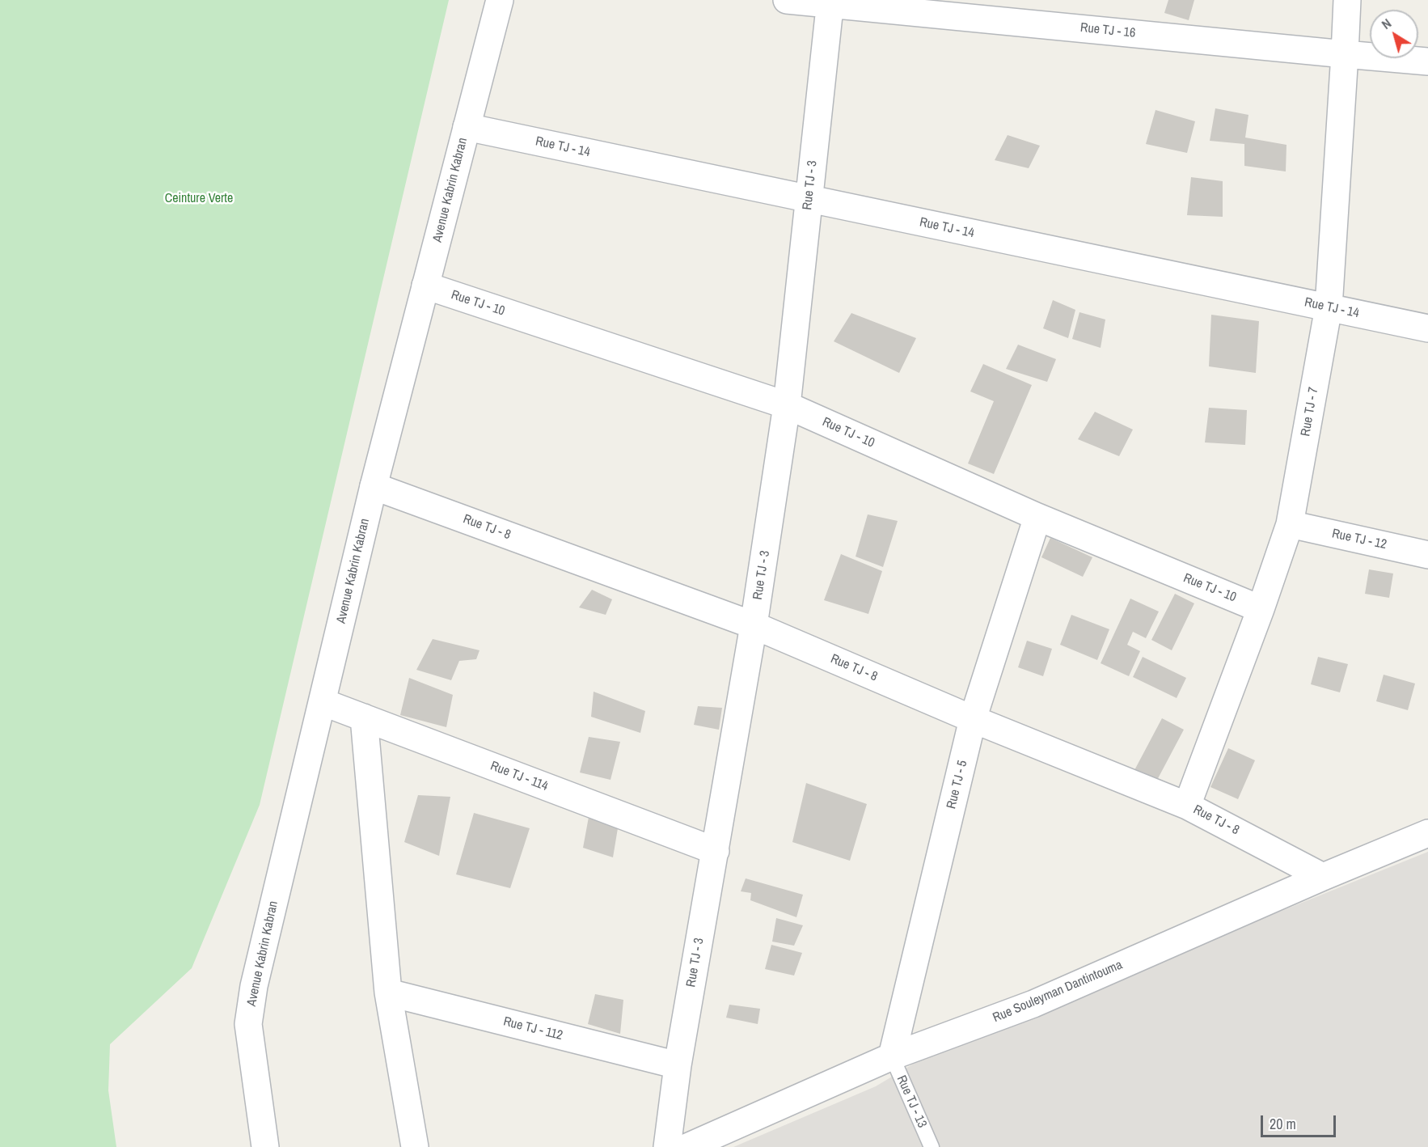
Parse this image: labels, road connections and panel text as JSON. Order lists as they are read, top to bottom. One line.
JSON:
{"streets":{"street":["Rue TJ - 16","Rue TJ - 14","Rue TJ - 3","Avenue Kabrin Kabran","Rue TJ - 10","Rue TJ - 7","Rue TJ - 8","Rue TJ - 12","Rue TJ - 114","Rue TJ - 5","Rue Souleyman Dantintouma","Rue TJ - 112"],"lane":["Rue TJ - 13"]},"crossings":[["Rue TJ - 16","Rue TJ - 3"],["Rue TJ - 16","Rue TJ - 7"],["Rue TJ - 14","Rue TJ - 3"],["Rue TJ - 14","Avenue Kabrin Kabran"],["Rue TJ - 14","Rue TJ - 7"],["Rue TJ - 3","Rue TJ - 10"],["Rue TJ - 3","Rue TJ - 8"],["Rue TJ - 3","Rue TJ - 114"],["Rue TJ - 3","Rue TJ - 112"],["Avenue Kabrin Kabran","Rue TJ - 10"],["Avenue Kabrin Kabran","Rue TJ - 8"],["Avenue Kabrin Kabran","Rue TJ - 114"],["Rue TJ - 10","Rue TJ - 7"],["Rue TJ - 10","Rue TJ - 5"],["Rue TJ - 7","Rue TJ - 8"],["Rue TJ - 7","Rue TJ - 12"],["Rue TJ - 8","Rue TJ - 5"],["Rue TJ - 8","Rue Souleyman Dantintouma"],["Rue TJ - 5","Rue Souleyman Dantintouma"],["Rue TJ - 5","Rue TJ - 13"],["Rue Souleyman Dantintouma","Rue TJ - 13"]],"parks":["Ceinture Verte"],"scale_bar":"20 m","north":"top left"}
